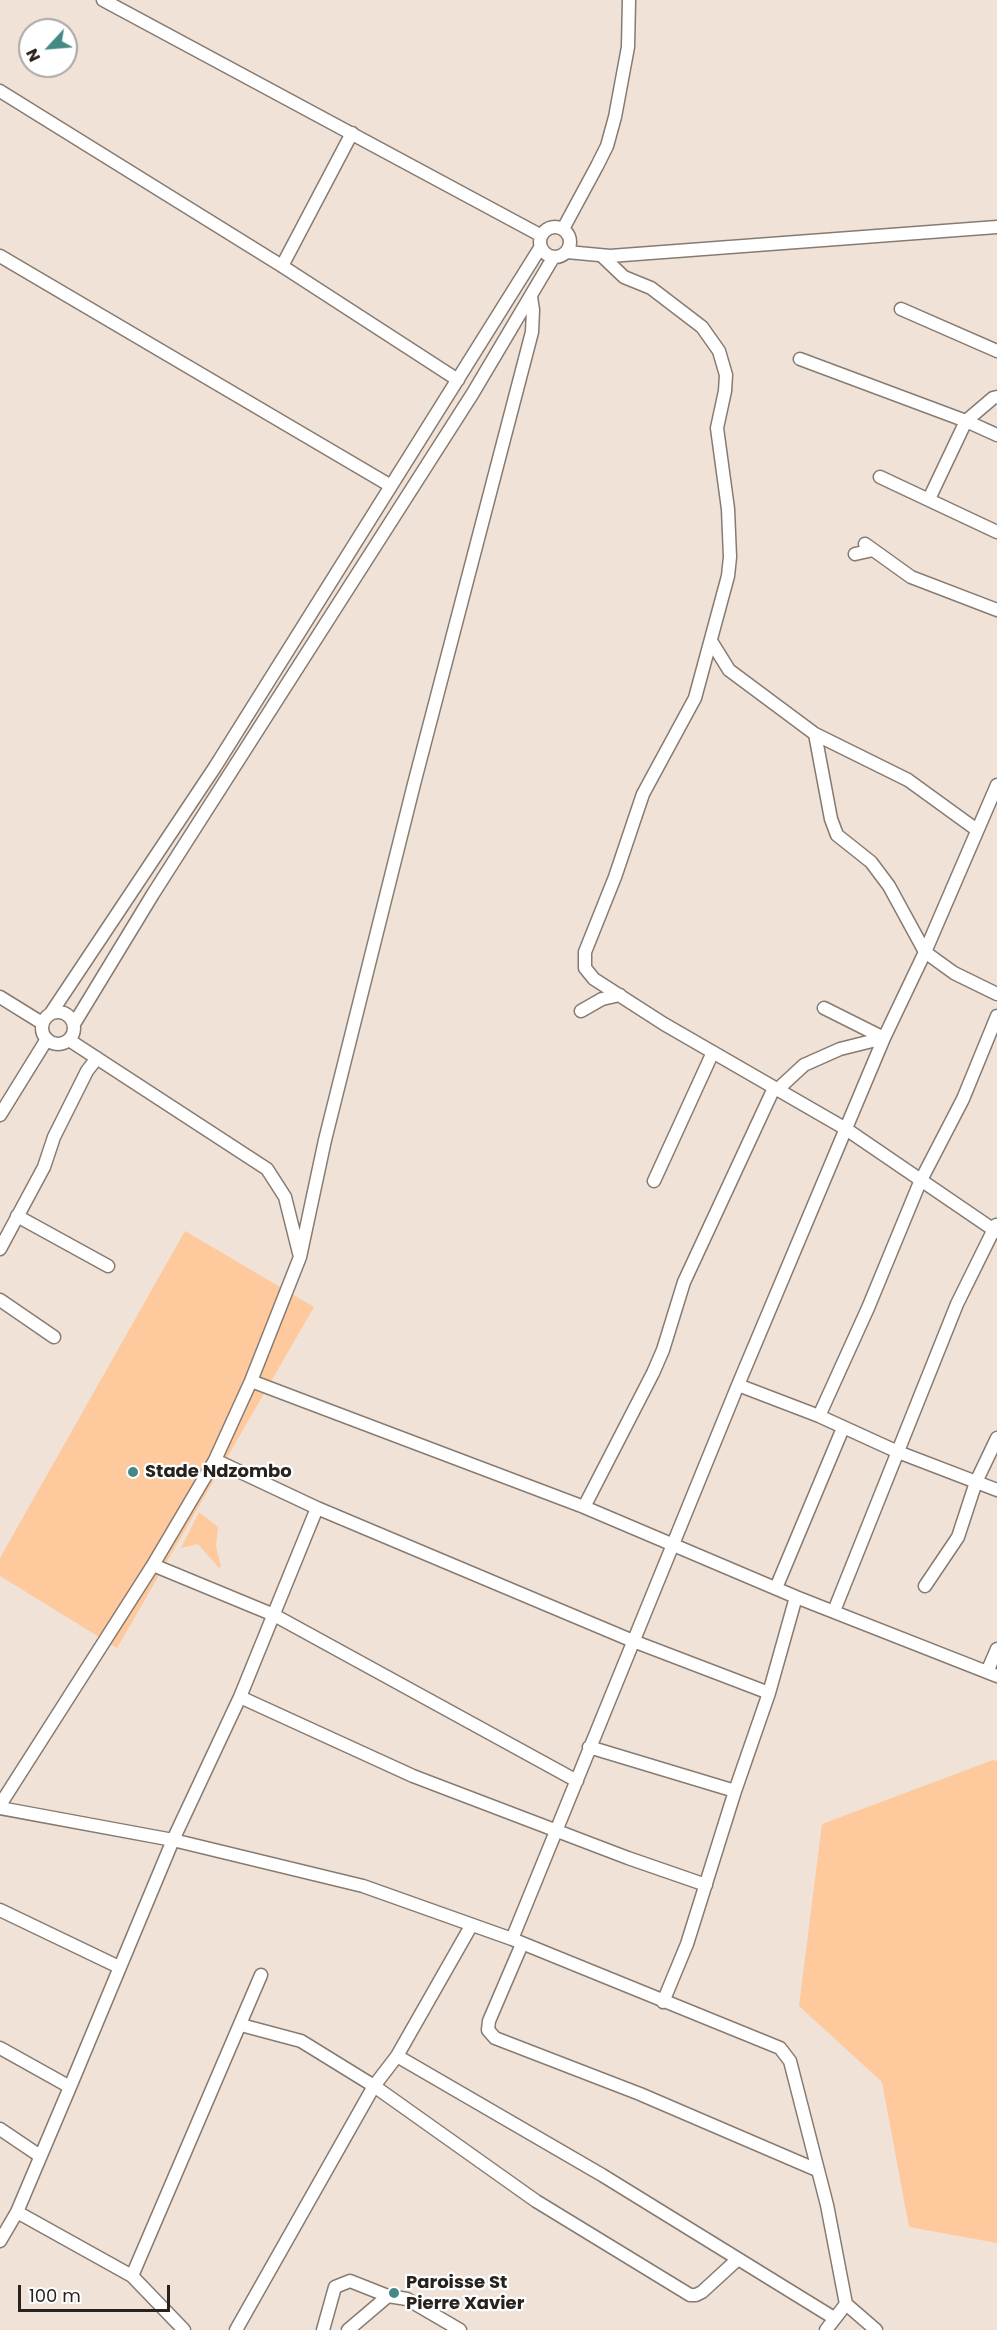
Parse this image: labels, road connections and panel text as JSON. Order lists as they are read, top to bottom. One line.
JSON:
{"places":["Stade Ndzombo","Paroisse St Pierre Xavier"],"scale_bar":"100 m","north":"bottom left"}
